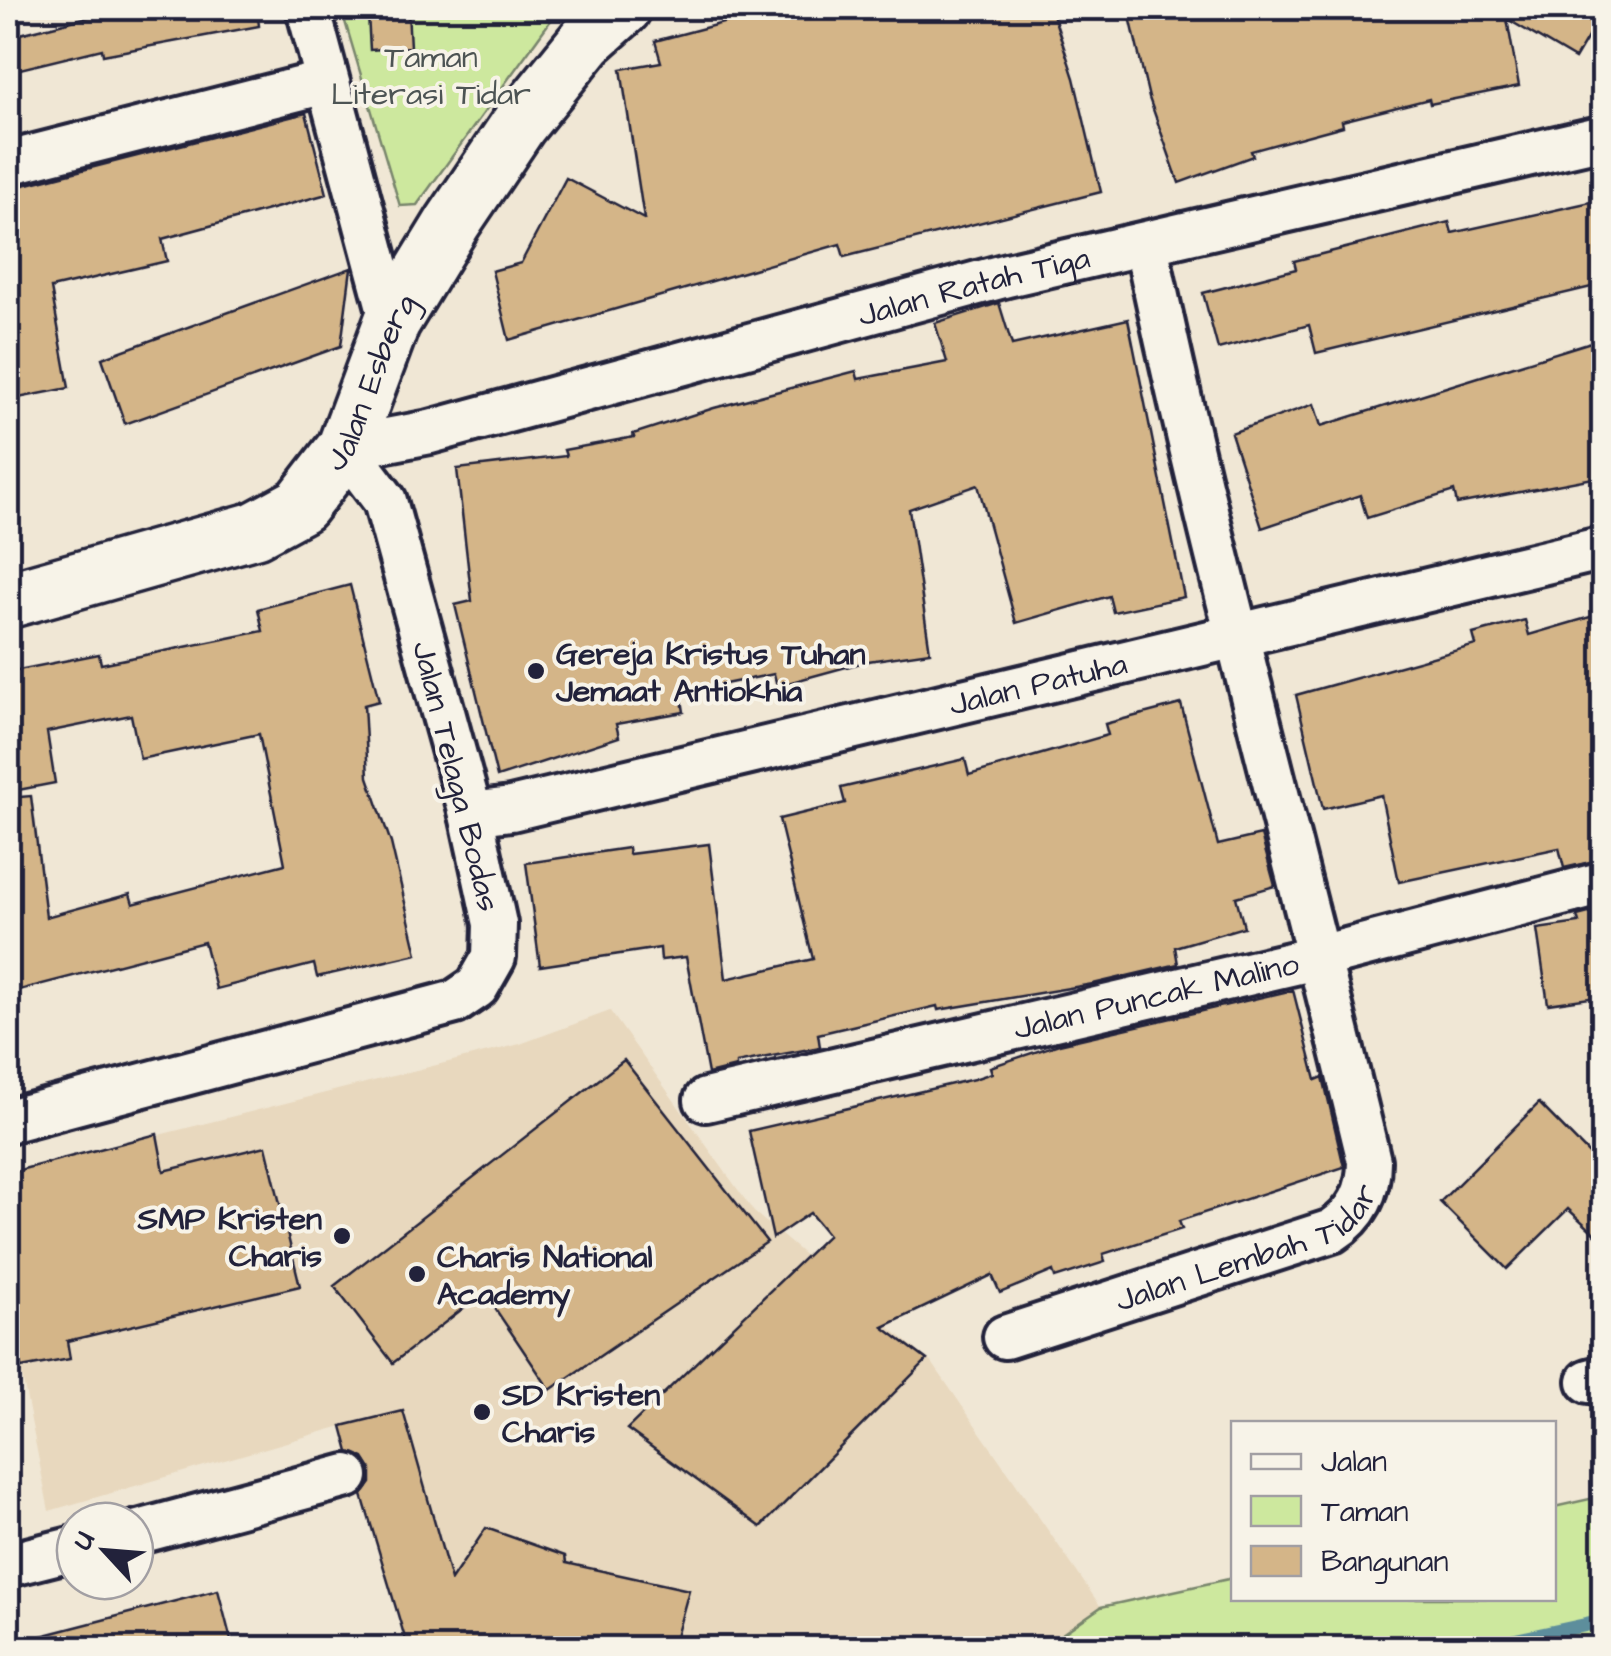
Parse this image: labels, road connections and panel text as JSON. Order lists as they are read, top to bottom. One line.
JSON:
{"streets":{"main road":["Jalan Esberg"],"street":["Jalan Ratah Tiga","Jalan Patuha","Jalan Telaga Bodas","Jalan Puncak Malino","Jalan Lembah Tidar"]},"crossings":[["Jalan Ratah Tiga","Jalan Esberg"],["Jalan Ratah Tiga","Jalan Telaga Bodas"],["Jalan Esberg","Jalan Telaga Bodas"],["Jalan Patuha","Jalan Telaga Bodas"],["Jalan Puncak Malino","Jalan Lembah Tidar"]],"parks":["Taman Literasi Tidar"],"places":["Gereja Kristus Tuhan Jemaat Antiokhia","SMP Kristen Charis","Charis National Academy","SD Kristen Charis"],"legend":["Jalan","Taman","Bangunan"],"north":"top left"}
